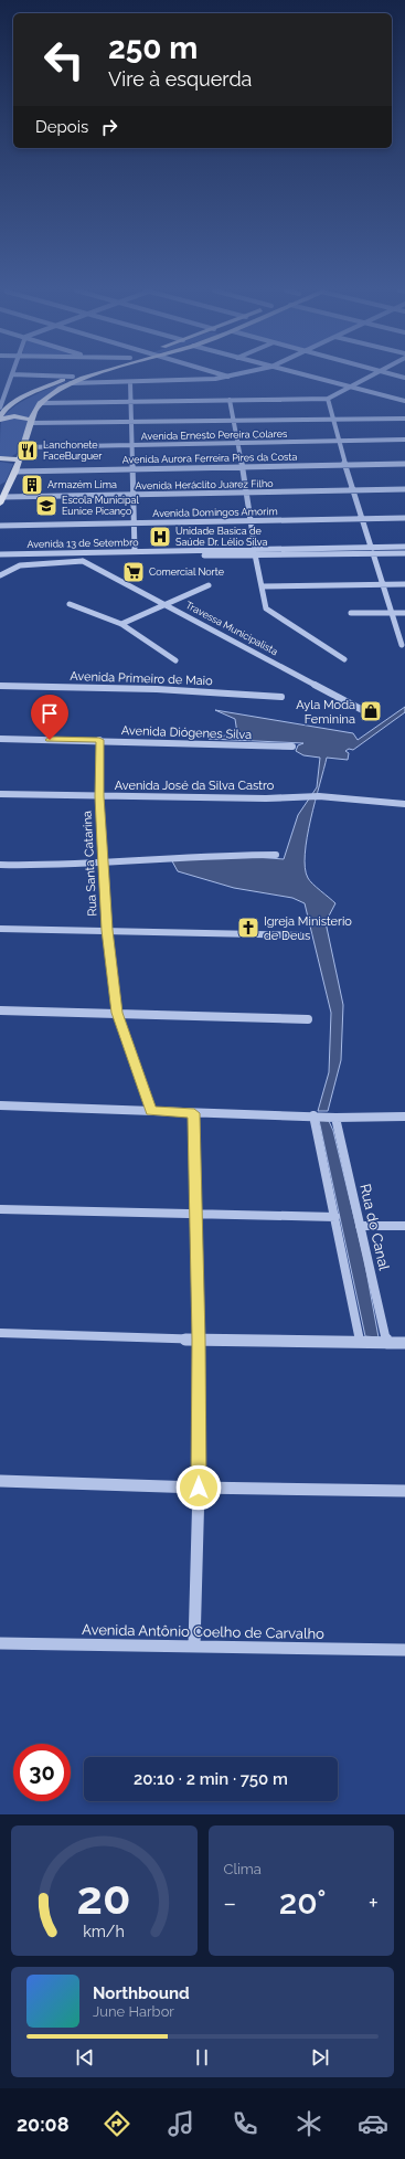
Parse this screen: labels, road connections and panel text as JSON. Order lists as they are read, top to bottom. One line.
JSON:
{"streets":{"street":["Avenida Ernesto Pereira Colares","Avenida Aurora Ferreira Pires da Costa","Avenida Heráclito Juarez Filho","Avenida Domingos Amorim","Avenida 13 de Setembro","Travessa Municipalista","Avenida Primeiro de Maio","Avenida Diógenes Silva","Avenida José da Silva Castro","Rua Santa Catarina","Rua do Canal","Avenida Antônio Coelho de Carvalho"]},"crossings":[["Avenida 13 de Setembro","Travessa Municipalista"],["Avenida Diógenes Silva","Rua Santa Catarina"],["Avenida José da Silva Castro","Rua Santa Catarina"]],"places":{"restaurant":["Lanchonete FaceBurguer"],"building":["Armazém Lima"],"school or university":["Escola Municipal Eunice Picanço"],"hospital":["Unidade Basica de Saúde Dr. Lélio Silva"],"supermarket":["Comercial Norte"],"shop":["Ayla Moda Feminina"],"church":["Igreja Ministerio de Deus"]},"page":{"turn":["250 m","Vire à esquerda"],"then":"Depois","limit":"30","trip":"20:10 · 2 min · 750 m","tile":"Clima","heat":["−","20°","+"],"song":["Northbound","June Harbor"],"tabs":"20:08","gauge":["20","km/h"]}}
